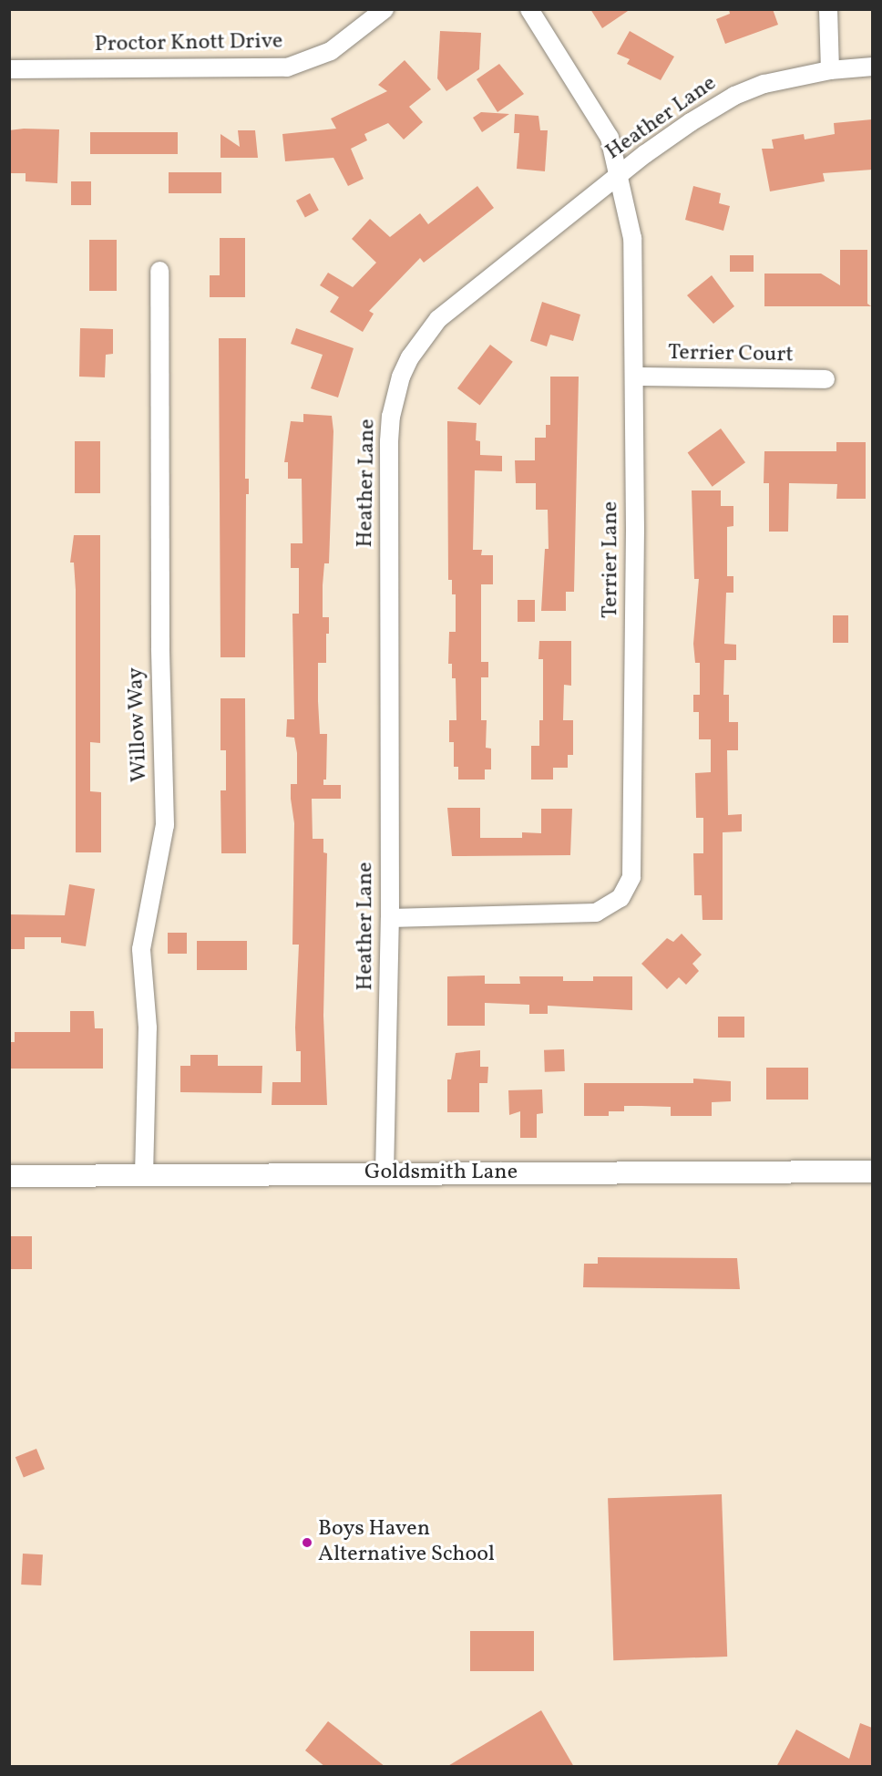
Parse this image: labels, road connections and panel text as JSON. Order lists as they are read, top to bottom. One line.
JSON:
{"streets":{"street":["Proctor Knott Drive","Heather Lane","Terrier Court","Terrier Lane","Willow Way","Goldsmith Lane"]},"crossings":[["Heather Lane","Terrier Lane"],["Heather Lane","Goldsmith Lane"],["Terrier Court","Terrier Lane"],["Willow Way","Goldsmith Lane"]],"places":["Boys Haven Alternative School"]}
